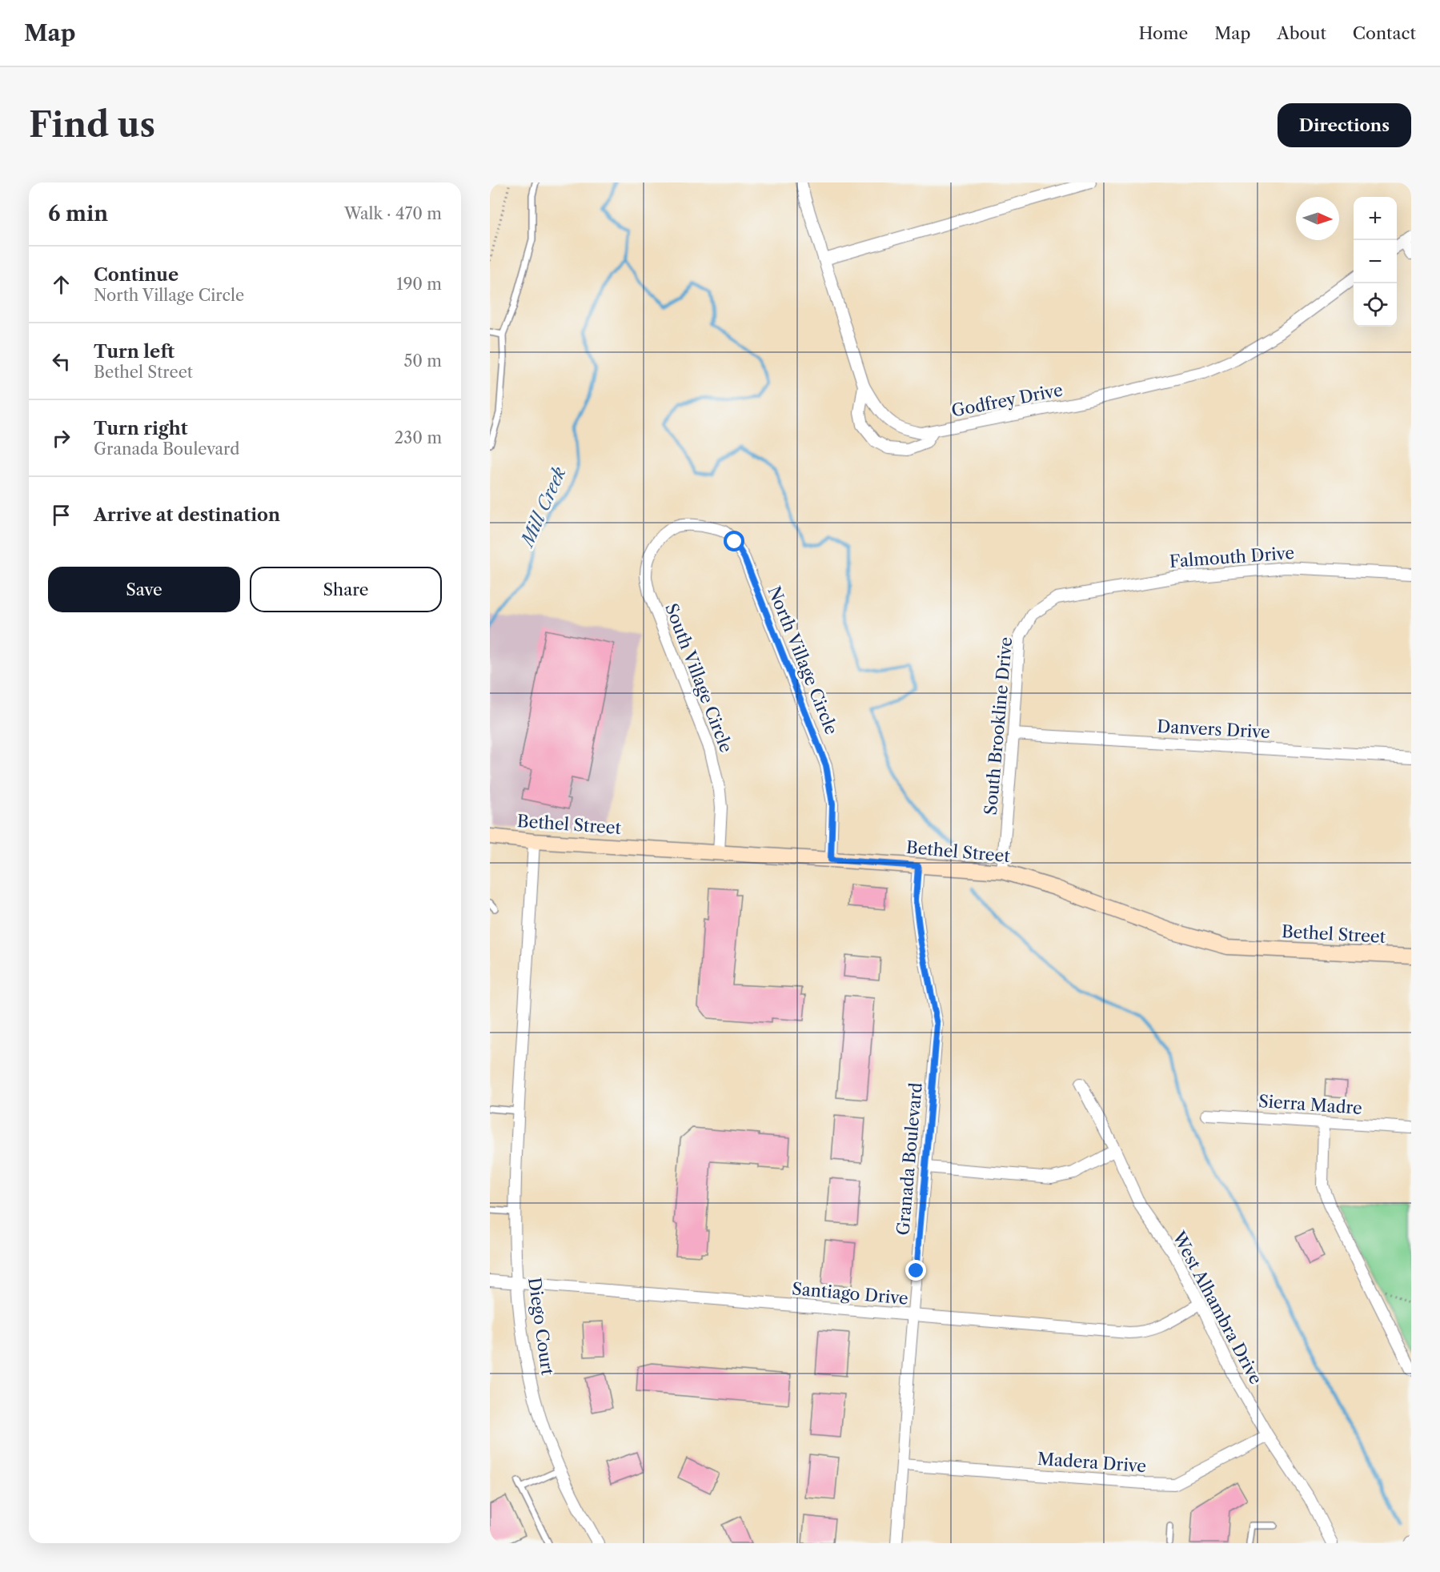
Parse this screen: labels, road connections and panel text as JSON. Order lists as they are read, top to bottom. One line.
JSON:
{"streets":{"street":["Godfrey Drive","Falmouth Drive","North Village Circle","South Village Circle","South Brookline Drive","Danvers Drive","Bethel Street","Sierra Madre","Granada Boulevard","Santiago Drive","West Alhambra Drive","Diego Court","Madera Drive"]},"crossings":[["Falmouth Drive","South Brookline Drive"],["North Village Circle","South Village Circle"],["North Village Circle","Bethel Street"],["South Village Circle","Bethel Street"],["South Brookline Drive","Danvers Drive"],["South Brookline Drive","Bethel Street"],["Bethel Street","Granada Boulevard"],["Bethel Street","Diego Court"],["Granada Boulevard","Santiago Drive"],["Granada Boulevard","Madera Drive"],["Santiago Drive","West Alhambra Drive"],["Santiago Drive","Diego Court"],["West Alhambra Drive","Madera Drive"]],"water":["Mill Creek"],"north":"right","page":{"header":"Map","nav":["Home","Map","About","Contact"],"buttons":["Directions",["Save","Share"]],"title":"Find us","heading":["6 min","Walk · 470 m"],"map_buttons":["+","−"],"list":[["Continue","North Village Circle","190 m"],["Turn left","Bethel Street","50 m"],["Turn right","Granada Boulevard","230 m"],"Arrive at destination"]}}
